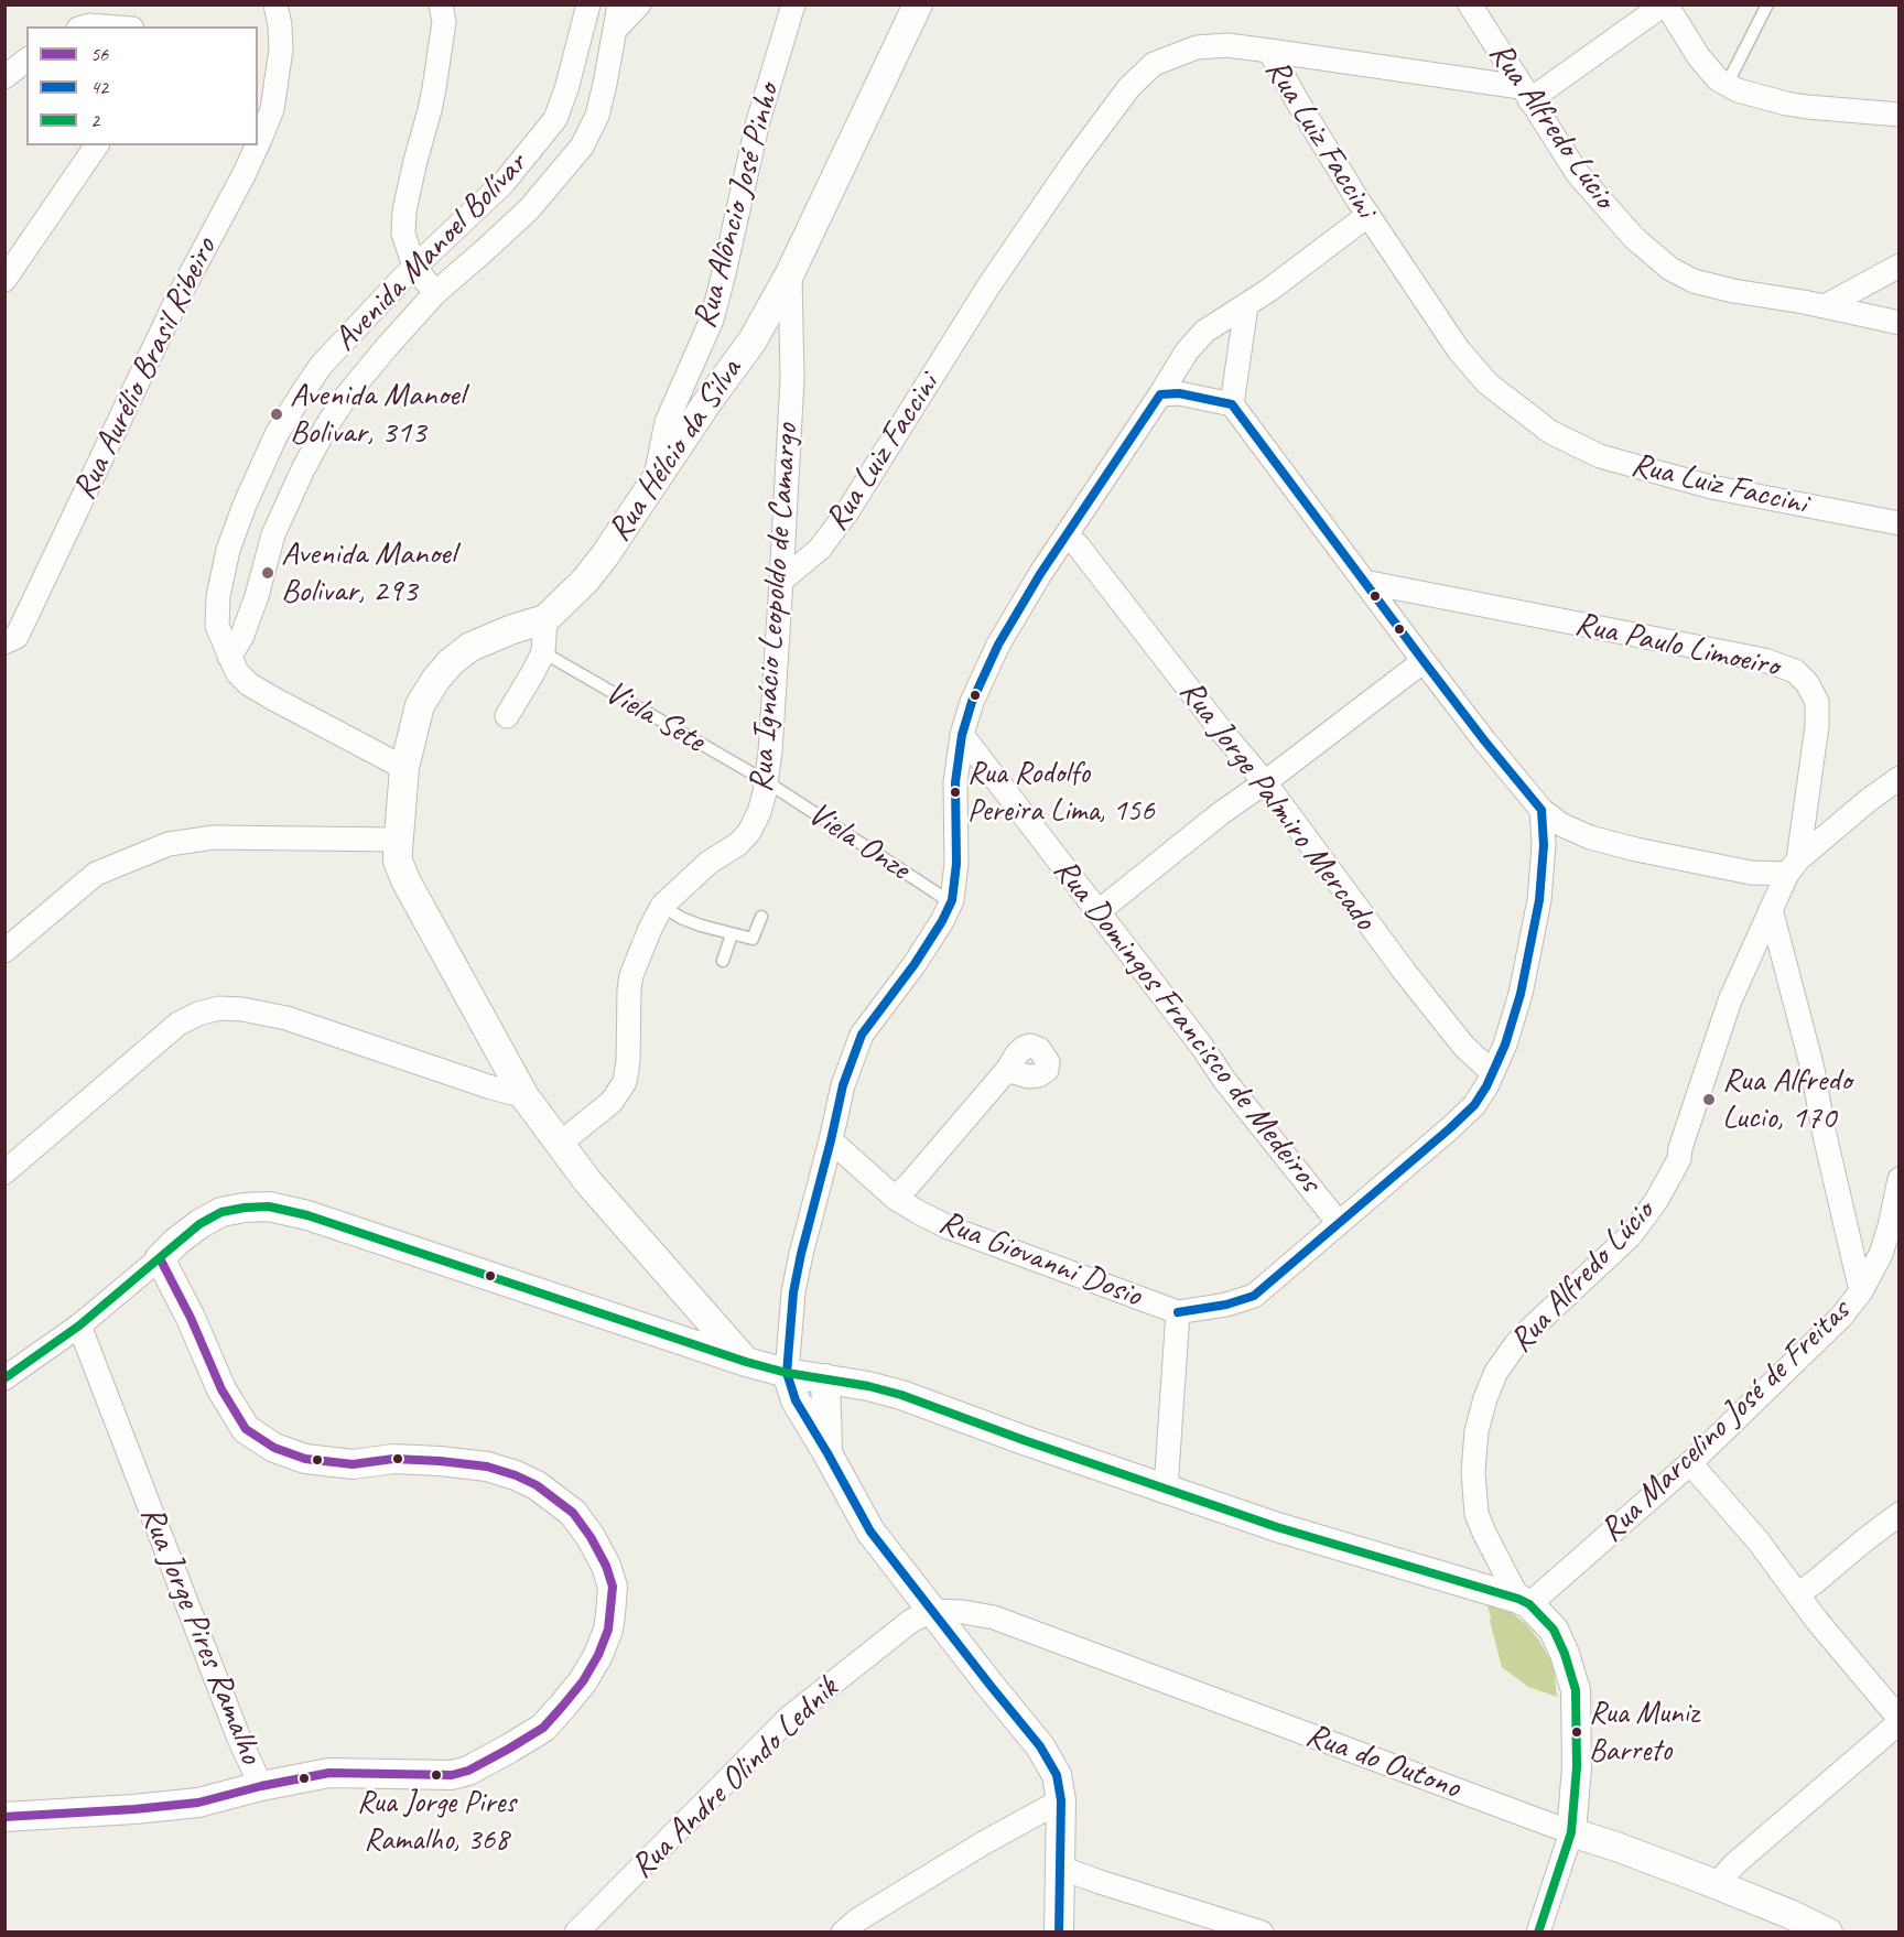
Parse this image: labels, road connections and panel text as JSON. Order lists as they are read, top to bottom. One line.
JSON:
{"streets":{"street":["Rua Alfredo Lúcio","Rua Luiz Faccini","Rua Alôncio José Pinho","Avenida Manoel Bolívar","Rua Aurélio Brasil Ribeiro","Rua Hélcio da Silva","Rua Ignácio Leopoldo de Camargo","Rua Paulo Limoeiro","Rua Jorge Palmiro Mercado","Rua Domingos Francisco de Medeiros","Rua Giovanni Dosio","Rua Marcelino José de Freitas","Rua Jorge Pires Ramalho","Rua do Outono","Rua Andre Olindo Lednik"],"lane":["Viela Sete","Viela Onze"]},"crossings":[["Rua Alfredo Lúcio","Rua Paulo Limoeiro"],["Rua Alfredo Lúcio","Rua Marcelino José de Freitas"],["Rua Luiz Faccini","Rua Ignácio Leopoldo de Camargo"],["Rua Alôncio José Pinho","Rua Hélcio da Silva"],["Rua Hélcio da Silva","Rua Ignácio Leopoldo de Camargo"],["Rua Ignácio Leopoldo de Camargo","Viela Sete"],["Rua Ignácio Leopoldo de Camargo","Viela Onze"],["Viela Sete","Viela Onze"],["Rua do Outono","Rua Andre Olindo Lednik"]],"places":["Avenida Manoel Bolivar, 313","Avenida Manoel Bolivar, 293","Rua Rodolfo Pereira Lima, 156","Rua Alfredo Lucio, 170","Rua Muniz Barreto","Rua Jorge Pires Ramalho, 368"],"lines":["transit line 42","transit line 2","transit line 56"],"legend":["56","42","2"]}
